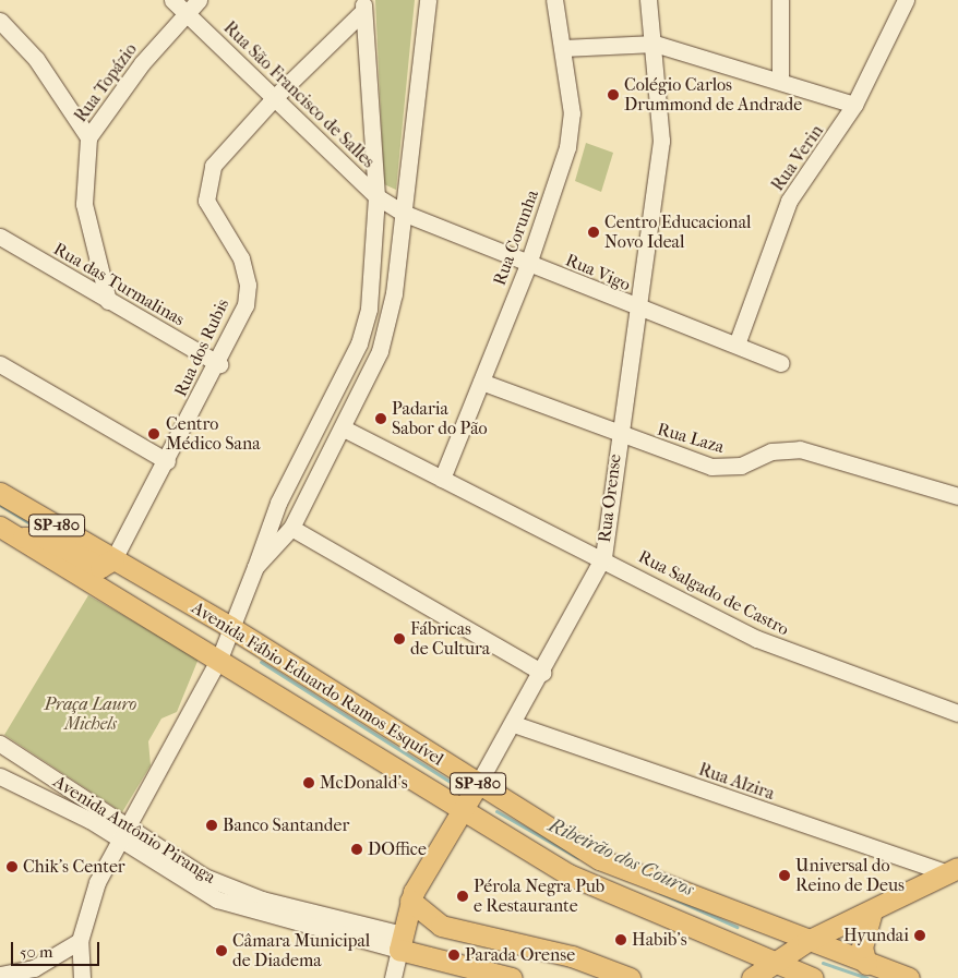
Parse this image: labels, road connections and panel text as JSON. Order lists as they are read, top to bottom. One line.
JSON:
{"streets":{"main road":["Rua Orense","SP-180","Avenida Fábio Eduardo Ramos Esquível","Avenida Antônio Piranga"],"street":["Rua Topázio","Rua São Francisco de Salles","Rua Verin","Rua Corunha","Rua Vigo","Rua das Turmalinas","Rua dos Rubis","Rua Laza","Rua Salgado de Castro","Rua Alzira"]},"crossings":[["Rua Topázio","Rua São Francisco de Salles"],["Rua Topázio","Rua das Turmalinas"],["Rua São Francisco de Salles","Rua Vigo"],["Rua São Francisco de Salles","Rua dos Rubis"],["Rua Verin","Rua Vigo"],["Rua Corunha","Rua Vigo"],["Rua Corunha","Rua Laza"],["Rua Corunha","Rua Salgado de Castro"],["Rua Vigo","Rua Orense"],["Rua das Turmalinas","Rua dos Rubis"],["Rua dos Rubis","Avenida Fábio Eduardo Ramos Esquível"],["Rua Laza","Rua Orense"],["Rua Orense","Rua Salgado de Castro"],["Rua Orense","Avenida Fábio Eduardo Ramos Esquível"],["Rua Orense","Rua Alzira"],["Rua Orense","Avenida Antônio Piranga"]],"water":["Ribeirão dos Couros"],"parks":["Praça Lauro Michels"],"places":["Colégio Carlos Drummond de Andrade","Centro Educacional Novo Ideal","Padaria Sabor do Pão","Centro Médico Sana","Fábricas de Cultura","McDonald's","Banco Santander","DOffice","Chik's Center","Universal do Reino de Deus","Pérola Negra Pub e Restaurante","Hyundai","Habib's","Câmara Municipal de Diadema","Parada Orense"],"scale_bar":"50 m"}
